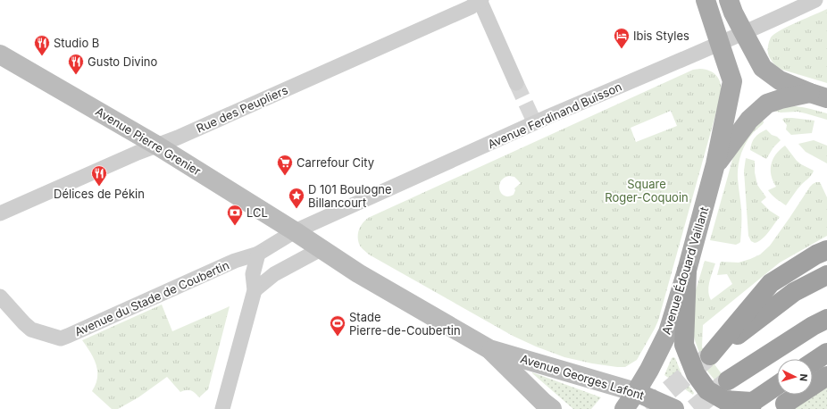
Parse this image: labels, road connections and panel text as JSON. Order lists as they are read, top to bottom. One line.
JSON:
{"streets":{"main road":["Avenue Pierre Grenier","Avenue Édouard Vaillant","Avenue Georges Lafont"],"street":["Rue des Peupliers","Avenue Ferdinand Buisson","Avenue du Stade de Coubertin"]},"crossings":[["Rue des Peupliers","Avenue Pierre Grenier"],["Avenue Ferdinand Buisson","Avenue Pierre Grenier"],["Avenue Ferdinand Buisson","Avenue Édouard Vaillant"],["Avenue Ferdinand Buisson","Avenue du Stade de Coubertin"],["Avenue Ferdinand Buisson","Avenue Georges Lafont"],["Avenue Pierre Grenier","Avenue Georges Lafont"],["Avenue Édouard Vaillant","Avenue Georges Lafont"]],"parks":["Square Roger-Coquoin"],"places":{"hotel":["Ibis Styles"],"restaurant":["Studio B","Gusto Divino","Délices de Pékin"],"supermarket":["Carrefour City"],"place":["D 101 Boulogne Billancourt"],"bank":["LCL"],"sports":["Stade Pierre-de-Coubertin"]},"north":"right"}
